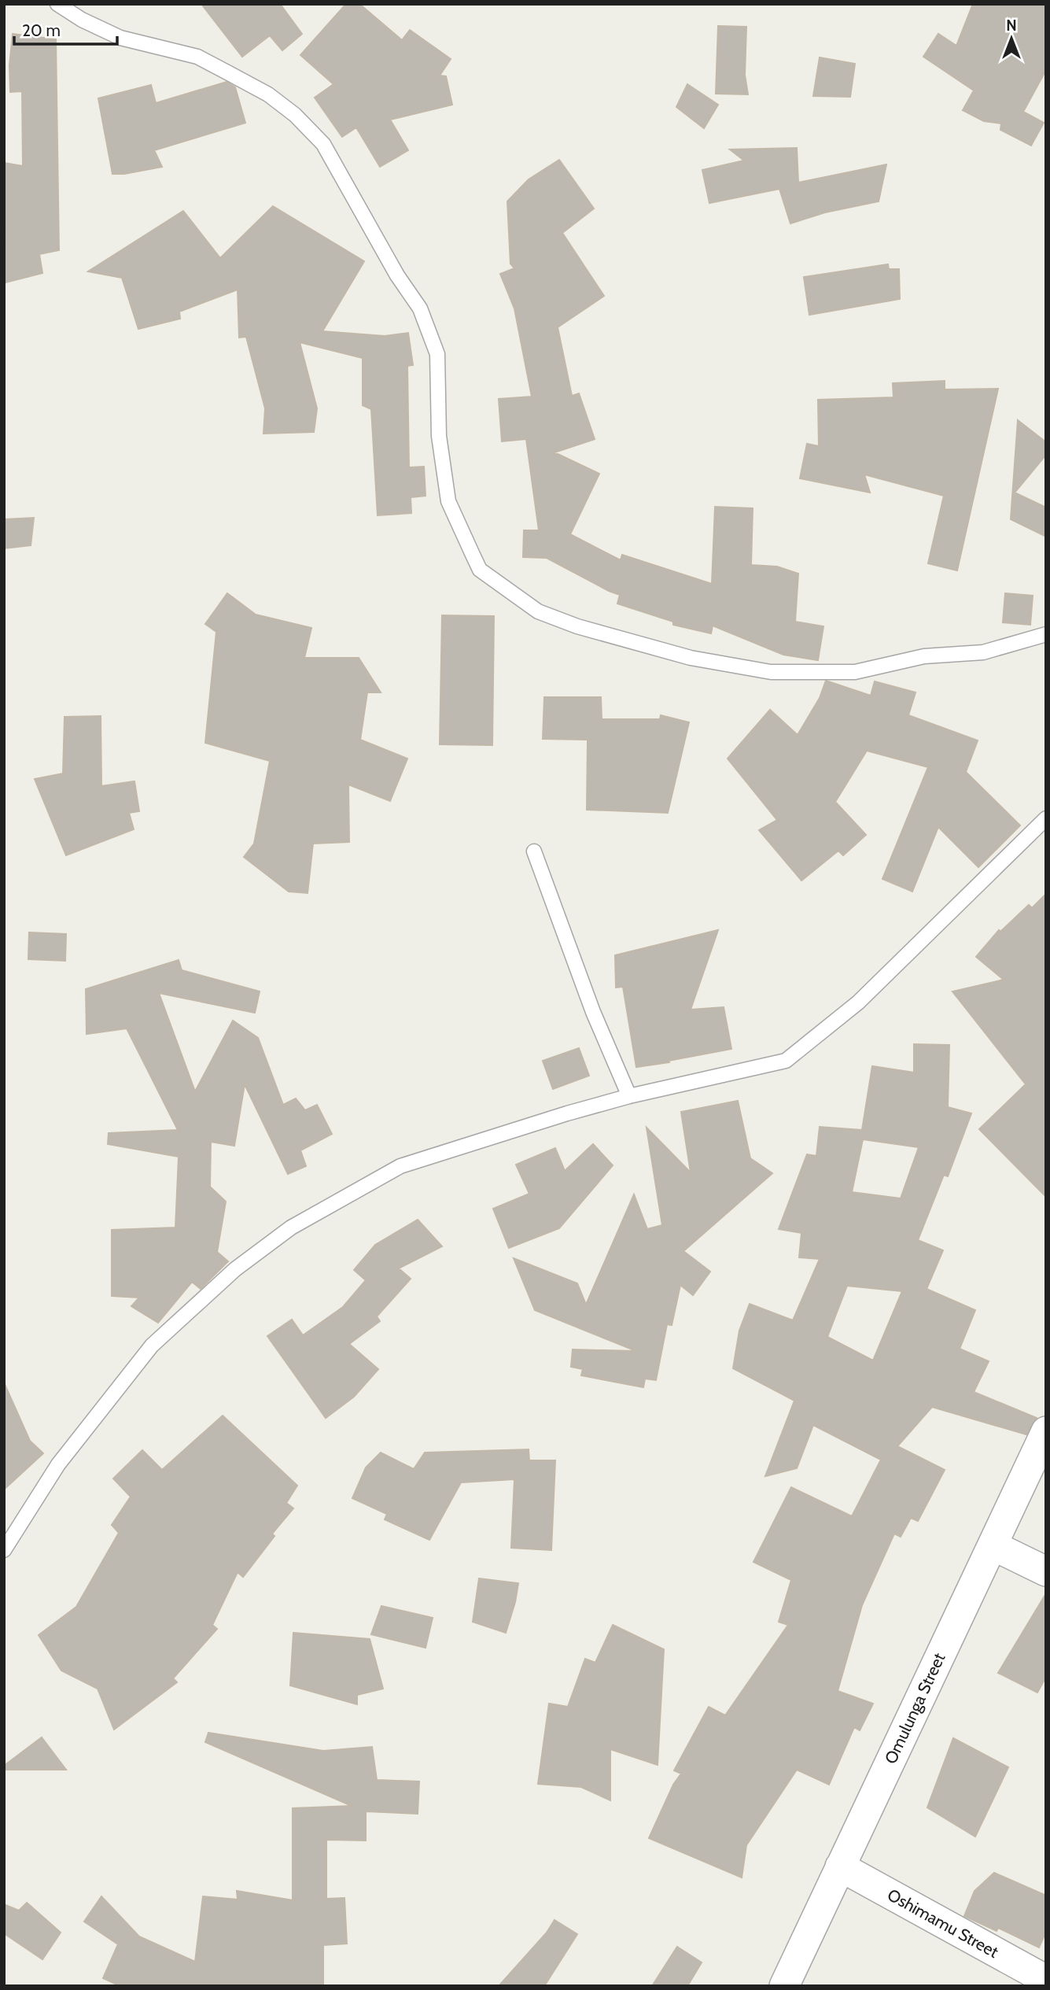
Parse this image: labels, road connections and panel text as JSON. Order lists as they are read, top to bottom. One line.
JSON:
{"streets":{"street":["Omulunga Street","Oshimamu Street"]},"crossings":[["Omulunga Street","Oshimamu Street"]],"scale_bar":"20 m","north":"top"}
